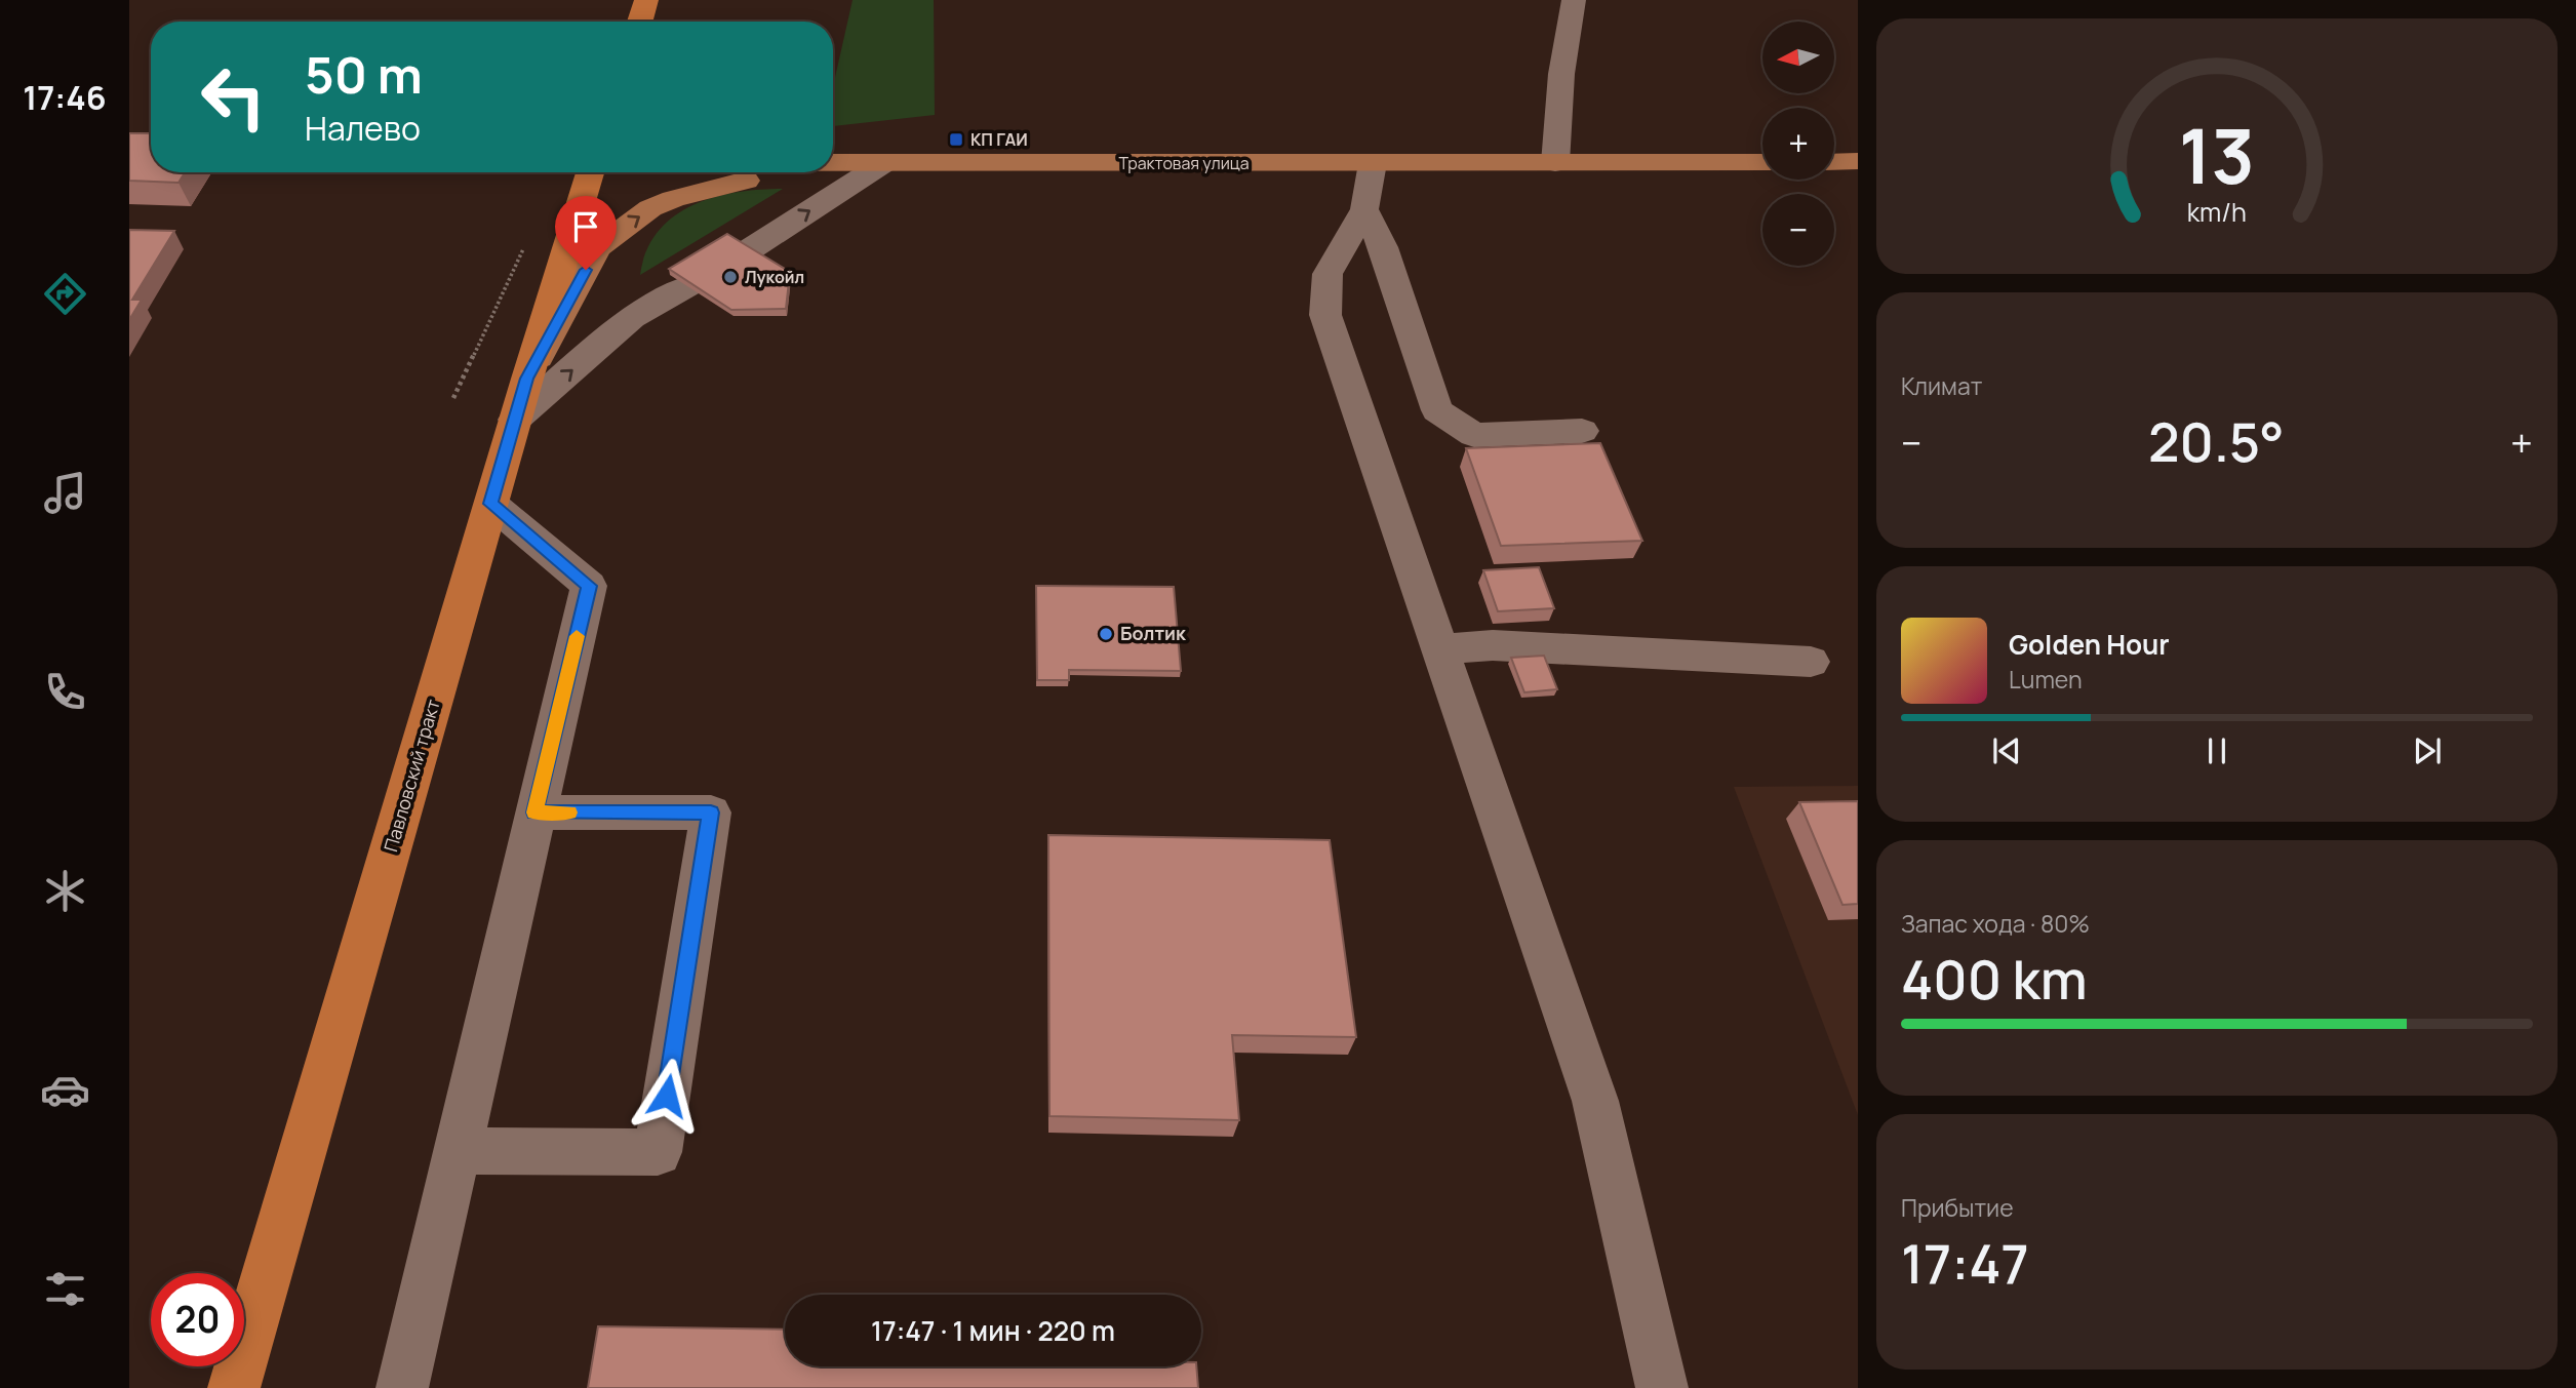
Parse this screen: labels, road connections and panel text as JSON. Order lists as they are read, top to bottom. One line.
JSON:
{"streets":{"highway":["Павловский тракт"],"main road":["Трактовая улица"]},"places":{"transit":["КП ГАИ"],"other":["Лукойл","Болтик"]},"north":"left","page":{"tabs":"17:46","map_buttons":["+","−"],"turn":["50 m","Налево"],"tile":["Климат",["Запас хода · 80%","400 km"],["Прибытие","17:47"]],"heat":["−","20.5°","+"],"song":["Golden Hour","Lumen"],"limit":"20","trip":"17:47 · 1 мин · 220 m","gauge":["13","km/h"]}}
